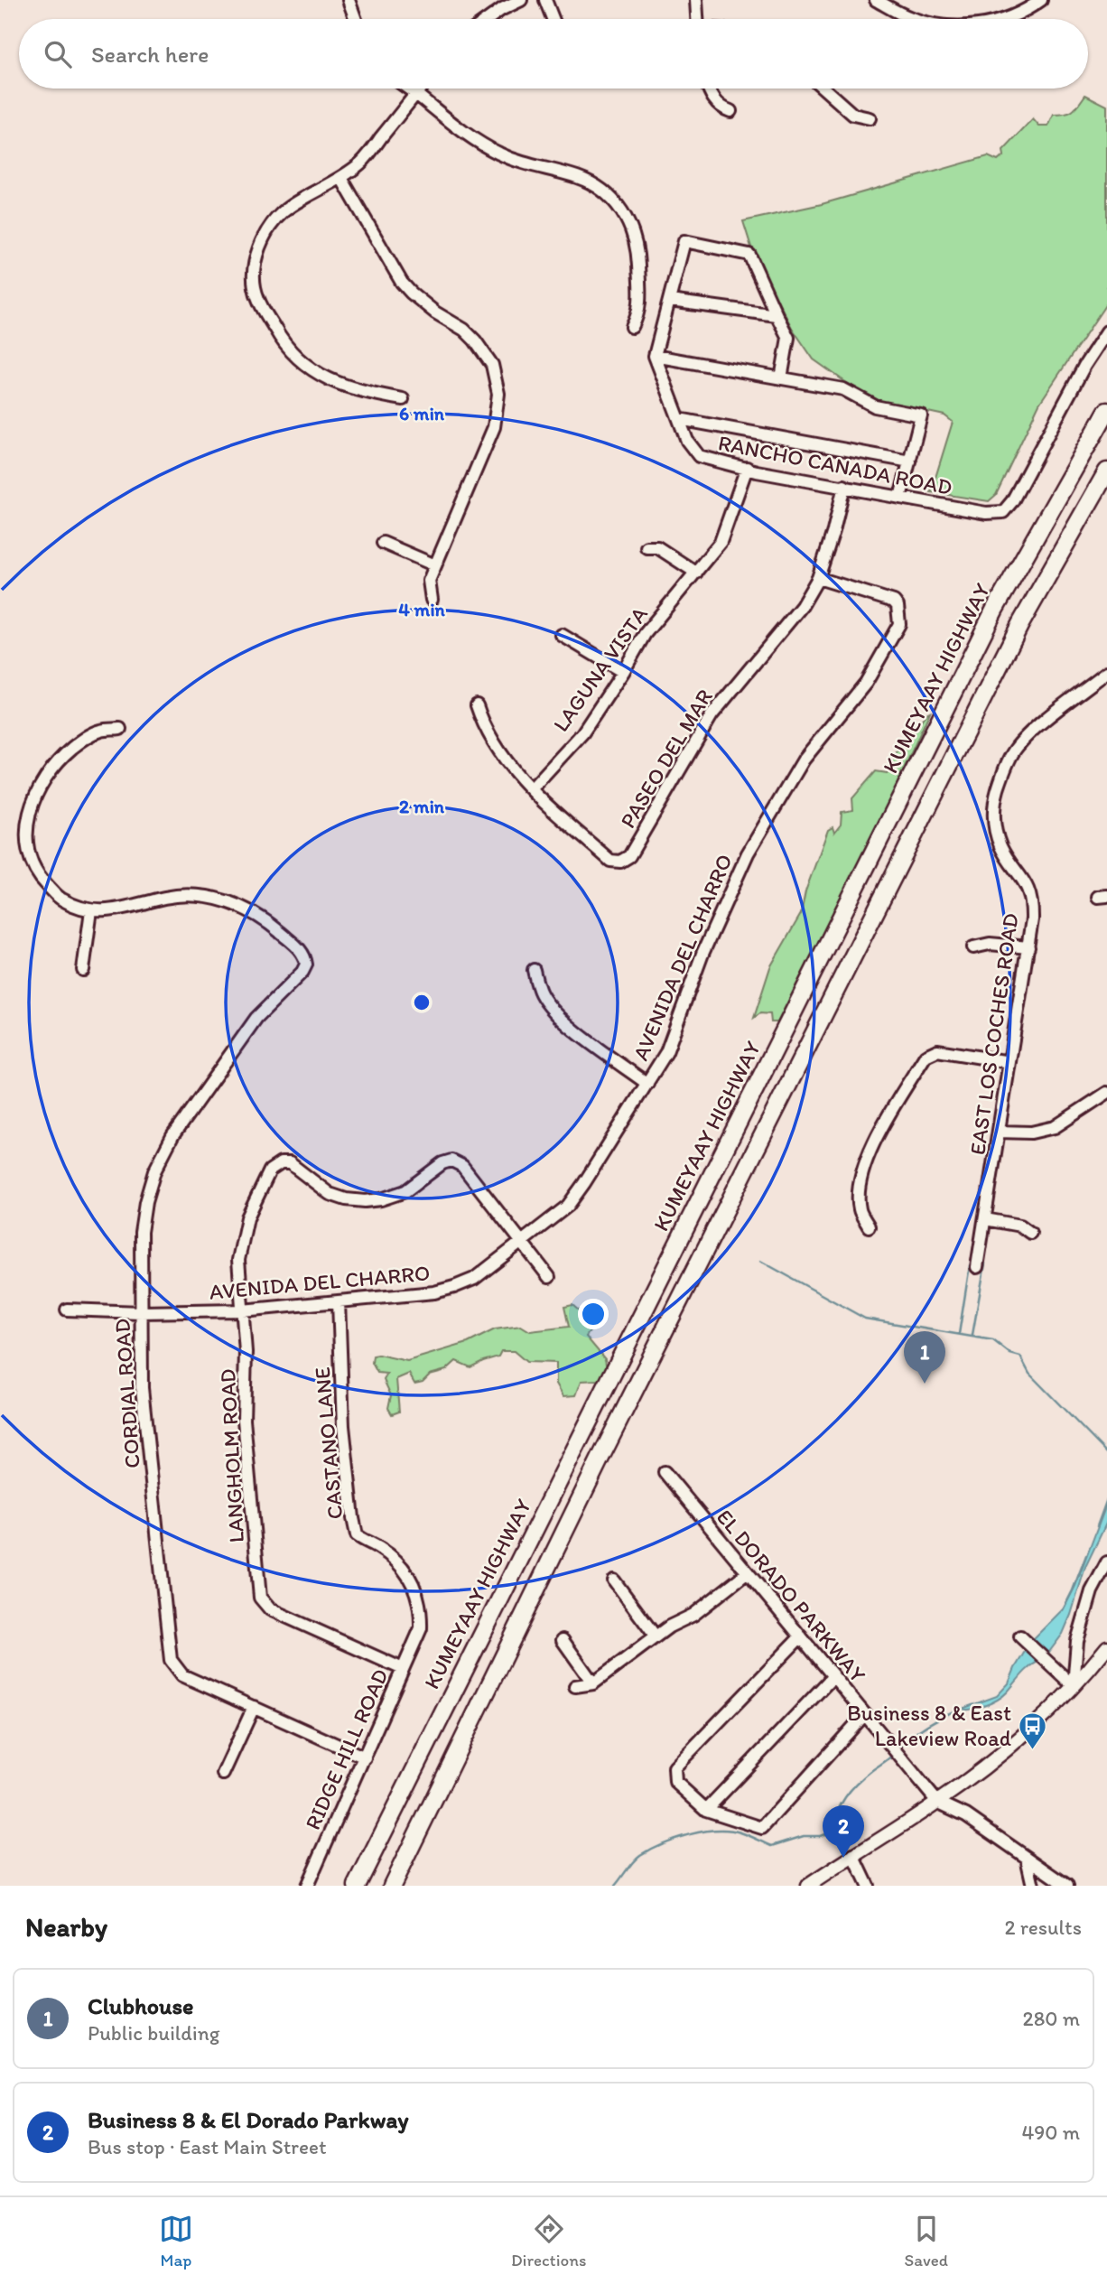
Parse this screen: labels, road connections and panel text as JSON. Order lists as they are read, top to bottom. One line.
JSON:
{"streets":{"highway":["KUMEYAAY HIGHWAY"],"street":["RANCHO CANADA ROAD","LAGUNA VISTA","PASEO DEL MAR","AVENIDA DEL CHARRO","EAST LOS COCHES ROAD","CORDIAL ROAD","CASTANO LANE","LANGHOLM ROAD","EL DORADO PARKWAY","RIDGE HILL ROAD"]},"crossings":[["RANCHO CANADA ROAD","LAGUNA VISTA"],["RANCHO CANADA ROAD","PASEO DEL MAR"],["LAGUNA VISTA","PASEO DEL MAR"],["PASEO DEL MAR","AVENIDA DEL CHARRO"],["AVENIDA DEL CHARRO","CORDIAL ROAD"],["AVENIDA DEL CHARRO","CASTANO LANE"],["AVENIDA DEL CHARRO","LANGHOLM ROAD"],["CORDIAL ROAD","RIDGE HILL ROAD"],["CASTANO LANE","RIDGE HILL ROAD"],["LANGHOLM ROAD","RIDGE HILL ROAD"]],"places":{"bus stop":["Business 8 & East Lakeview Road"]},"page":{"search":"Search here","pins":["1","2"],"heading":["Nearby","2 results"],"list":[{"mark":"1","name":"Clubhouse","note":"Public building","value":"280 m"},{"mark":"2","name":"Business 8 & El Dorado Parkway","note":"Bus stop · East Main Street","value":"490 m"}],"nav":["Map","Directions","Saved"]},"rings":["6 min","4 min","2 min"]}
